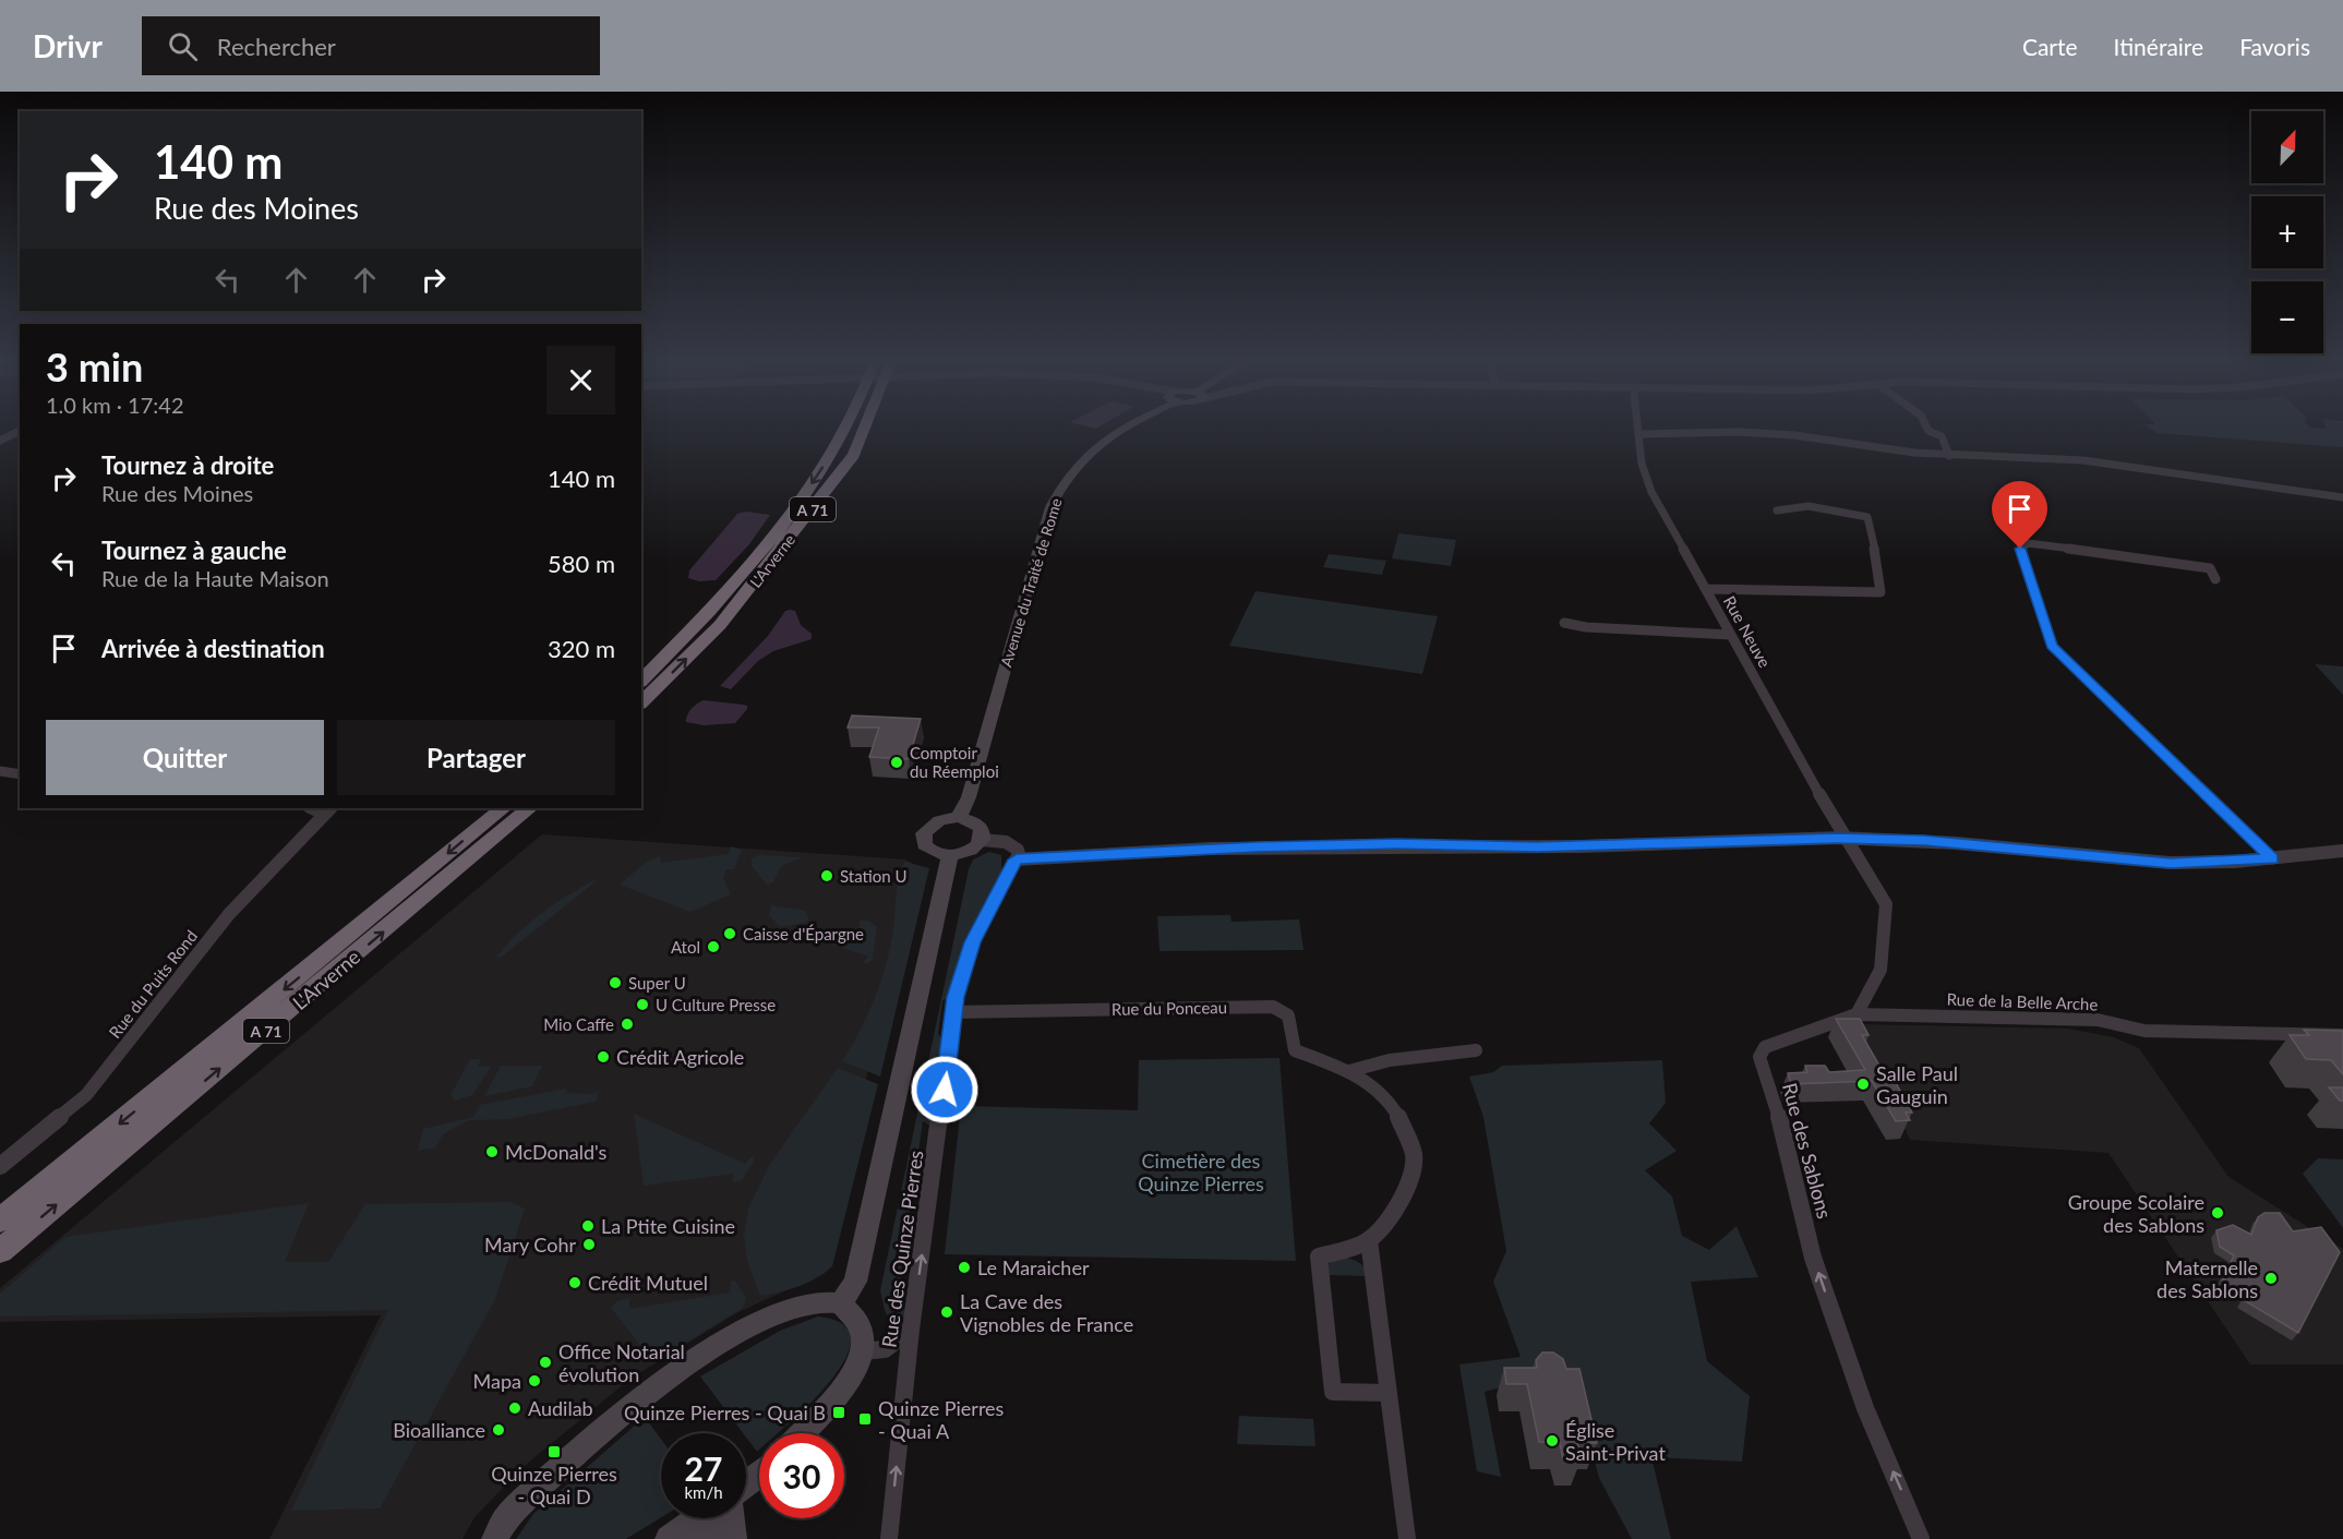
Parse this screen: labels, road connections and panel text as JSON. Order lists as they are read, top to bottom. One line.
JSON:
{"streets":{"highway":["A 71","L'Arverne"],"main road":["Avenue du Traité de Rome"],"street":["Rue Neuve","Rue du Puits Rond","Rue de la Belle Arche","Rue du Ponceau","Rue des Sablons","Rue des Quinze Pierres"]},"crossings":[["Rue de la Belle Arche","Rue des Sablons"],["Rue du Ponceau","Rue des Quinze Pierres"]],"one_way":["Rue des Sablons","Rue des Quinze Pierres"],"parks":["Cimetière des Quinze Pierres"],"places":{"other":["Comptoir du Réemploi","Station U","Caisse d'Épargne","Atol","Super U","U Culture Presse","Mio Caffe","Crédit Agricole","Salle Paul Gauguin","McDonald's","Groupe Scolaire des Sablons","La Ptite Cuisine","Mary Cohr","Le Maraicher","Maternelle des Sablons","Crédit Mutuel","La Cave des Vignobles de France","Office Notarial évolution","Mapa","Audilab","Bioalliance","Église Saint-Privat"],"transit":["Quinze Pierres - Quai B","Quinze Pierres - Quai A","Quinze Pierres - Quai D"]},"north":"top right","page":{"header":"Drivr","search":"Rechercher","nav":["Carte","Itinéraire","Favoris"],"map_buttons":["+","−"],"turn":["140 m","Rue des Moines"],"heading":["3 min","1.0 km · 17:42"],"list":[{"name":"Tournez à droite","note":"Rue des Moines","value":"140 m"},{"name":"Tournez à gauche","note":"Rue de la Haute Maison","value":"580 m"},{"name":"Arrivée à destination","value":"320 m"}],"buttons":["Quitter","Partager"],"speed":"27 km/h","limit":"30"}}
